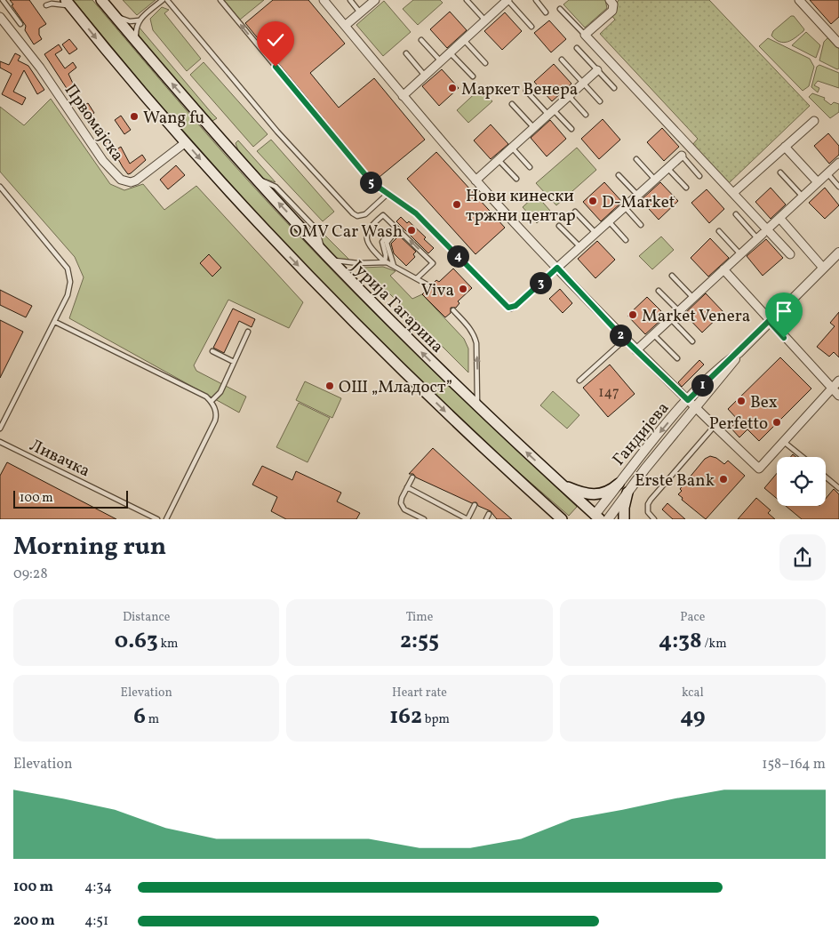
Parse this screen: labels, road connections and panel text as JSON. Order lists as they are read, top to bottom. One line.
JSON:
{"streets":{"main road":["Јурија Гагарина"],"street":["Првомајска","Гандијева"],"lane":["Ливачка"]},"crossings":[["Јурија Гагарина","Гандијева"]],"places":["Маркет Венера","Wang fu","D-Market","Нови кинески тржни центар","OMV Car Wash","Viva","Market Venera","ОШ „Младост”","Bex","Perfetto","Erste Bank"],"house_numbers":["147"],"scale_bar":"100 m","page":{"pins":["5","4","3","2","1"],"scale":"100 m","heading":["Morning run","09:28"],"stats":[["Distance","0.63 km"],["Time","2:55"],["Pace","4:38 /km"],["Elevation","6 m"],["Heart rate","162 bpm"],["kcal","49"]],"chart":["Elevation","158–164 m"],"list":[{"name":"100 m","note":"4:34"},{"name":"200 m","note":"4:51"}]}}
